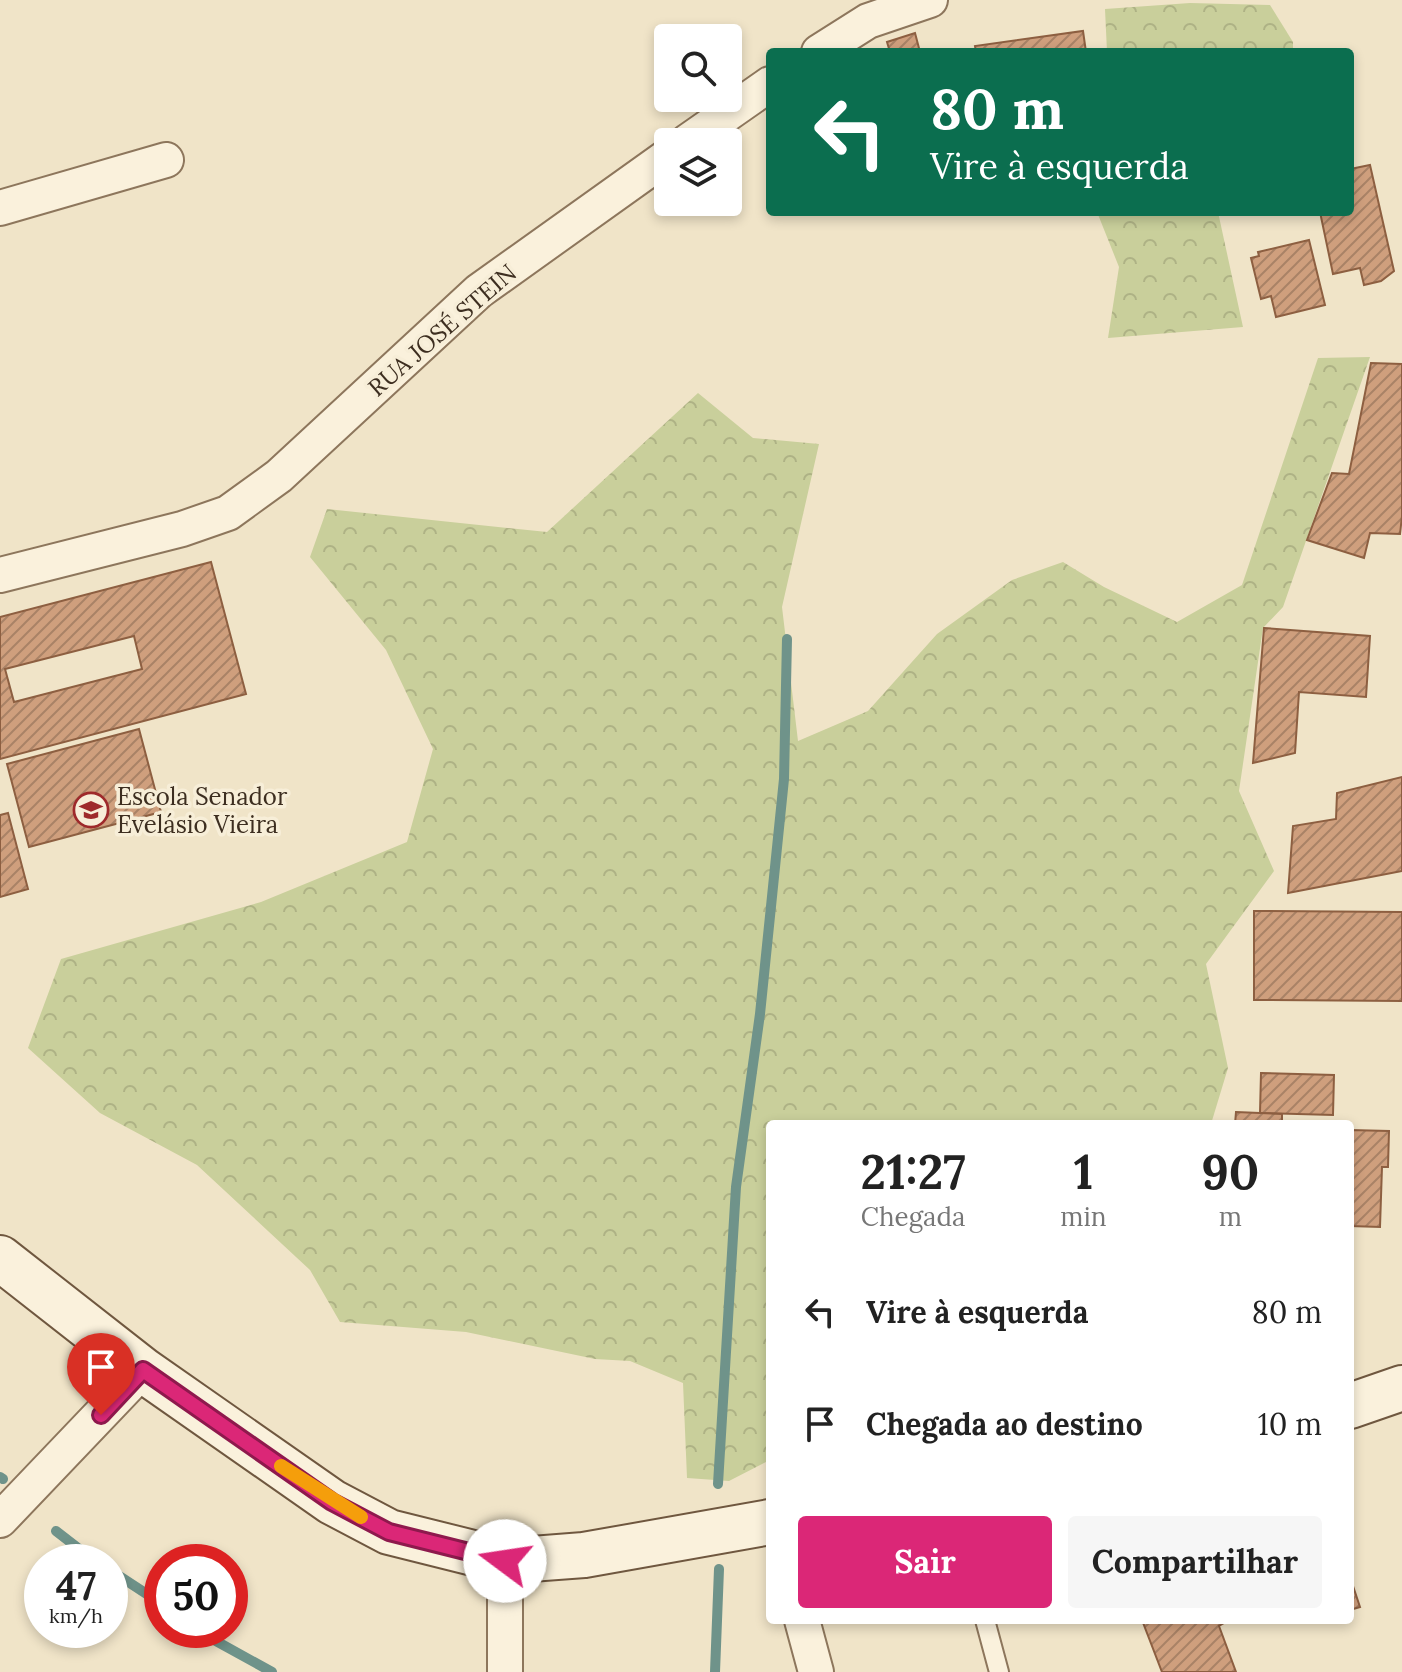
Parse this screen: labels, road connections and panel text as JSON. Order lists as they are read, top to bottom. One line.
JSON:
{"streets":{"street":["RUA JOSÉ STEIN"]},"places":{"school or university":["Escola Senador Evelásio Vieira"]},"page":{"turn":["80 m","Vire à esquerda"],"eta":["21:27","Chegada","1","min","90","m"],"list":[{"name":"Vire à esquerda","value":"80 m"},{"name":"Chegada ao destino","value":"10 m"}],"buttons":["Sair","Compartilhar"],"speed":"47 km/h","limit":"50"}}
